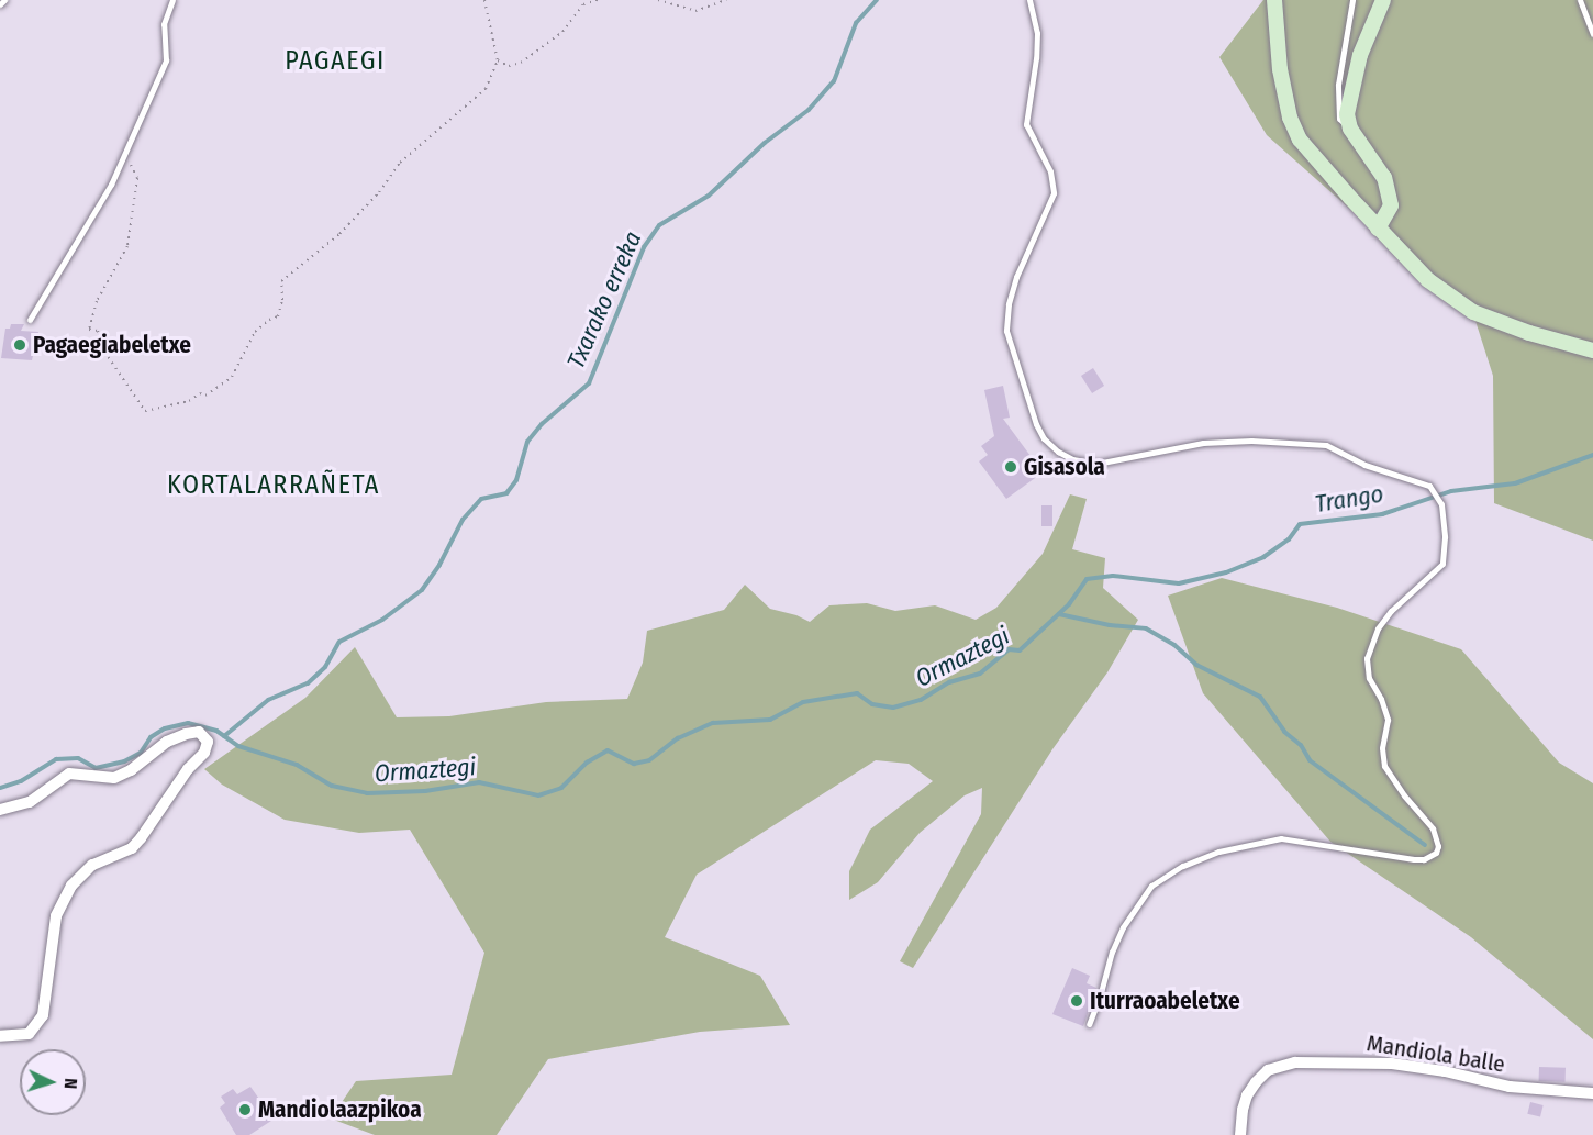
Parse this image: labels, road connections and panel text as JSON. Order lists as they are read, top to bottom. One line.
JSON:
{"streets":{"street":["Mandiola balle"]},"districts":["PAGAEGI","KORTALARRAÑETA"],"water":["Txarako erreka","Trango","Ormaztegi"],"places":["Pagaegiabeletxe","Gisasola","Iturraoabeletxe","Mandiolaazpikoa"],"north":"right"}
